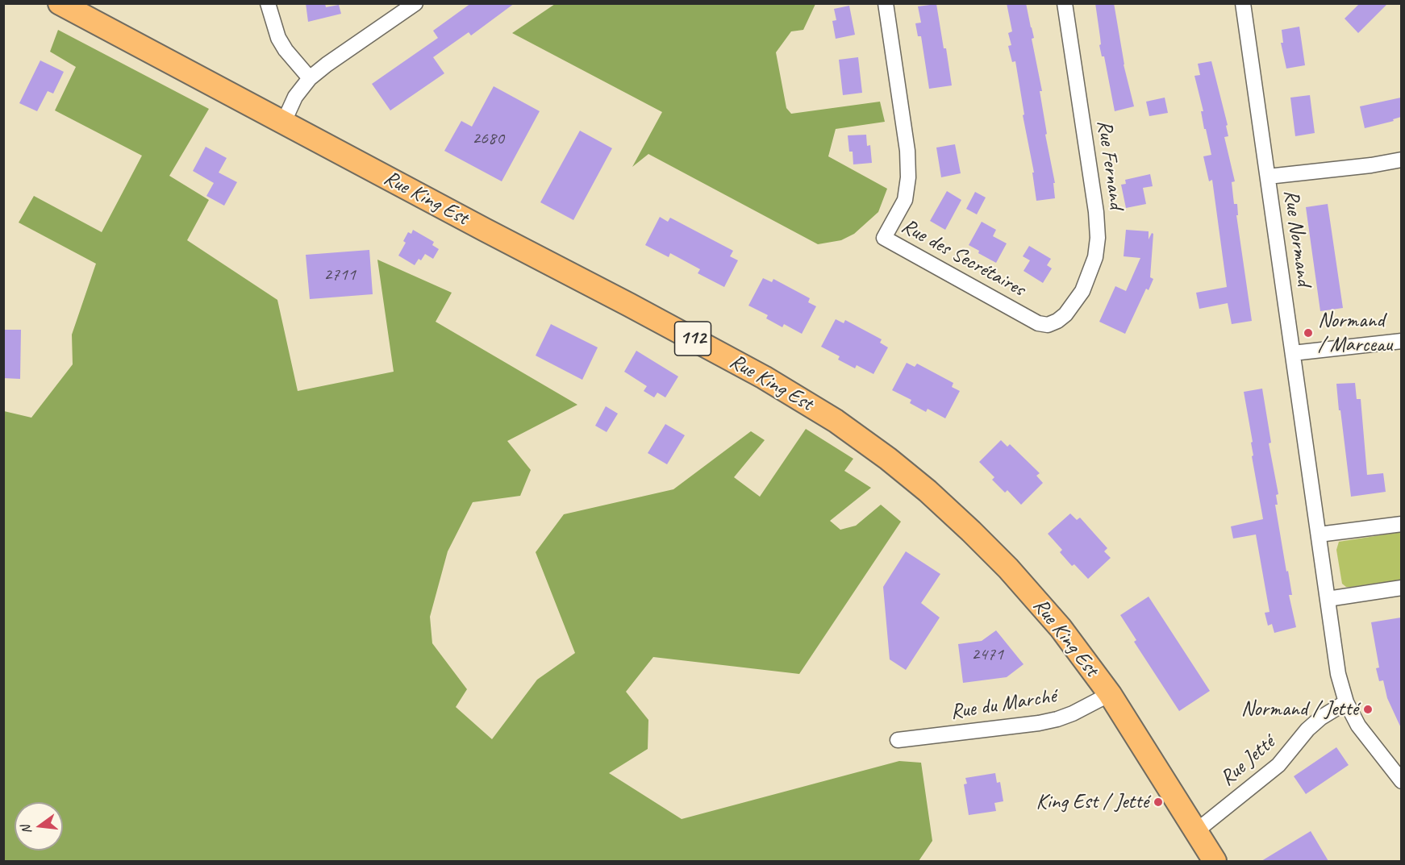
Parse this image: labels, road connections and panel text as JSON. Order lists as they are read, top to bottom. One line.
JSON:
{"streets":{"main road":["Rue King Est","112"],"street":["Rue Fernand","Rue Normand","Rue des Secrétaires","Rue du Marché","Rue Jetté"]},"crossings":[["Rue Fernand","Rue des Secrétaires"],["Rue King Est","Rue du Marché"],["Rue King Est","Rue Jetté"],["Rue Normand","Rue Jetté"]],"places":["Normand / Marceau","Normand / Jetté","King Est / Jetté"],"house_numbers":["2680","2711","2471"],"north":"left"}
